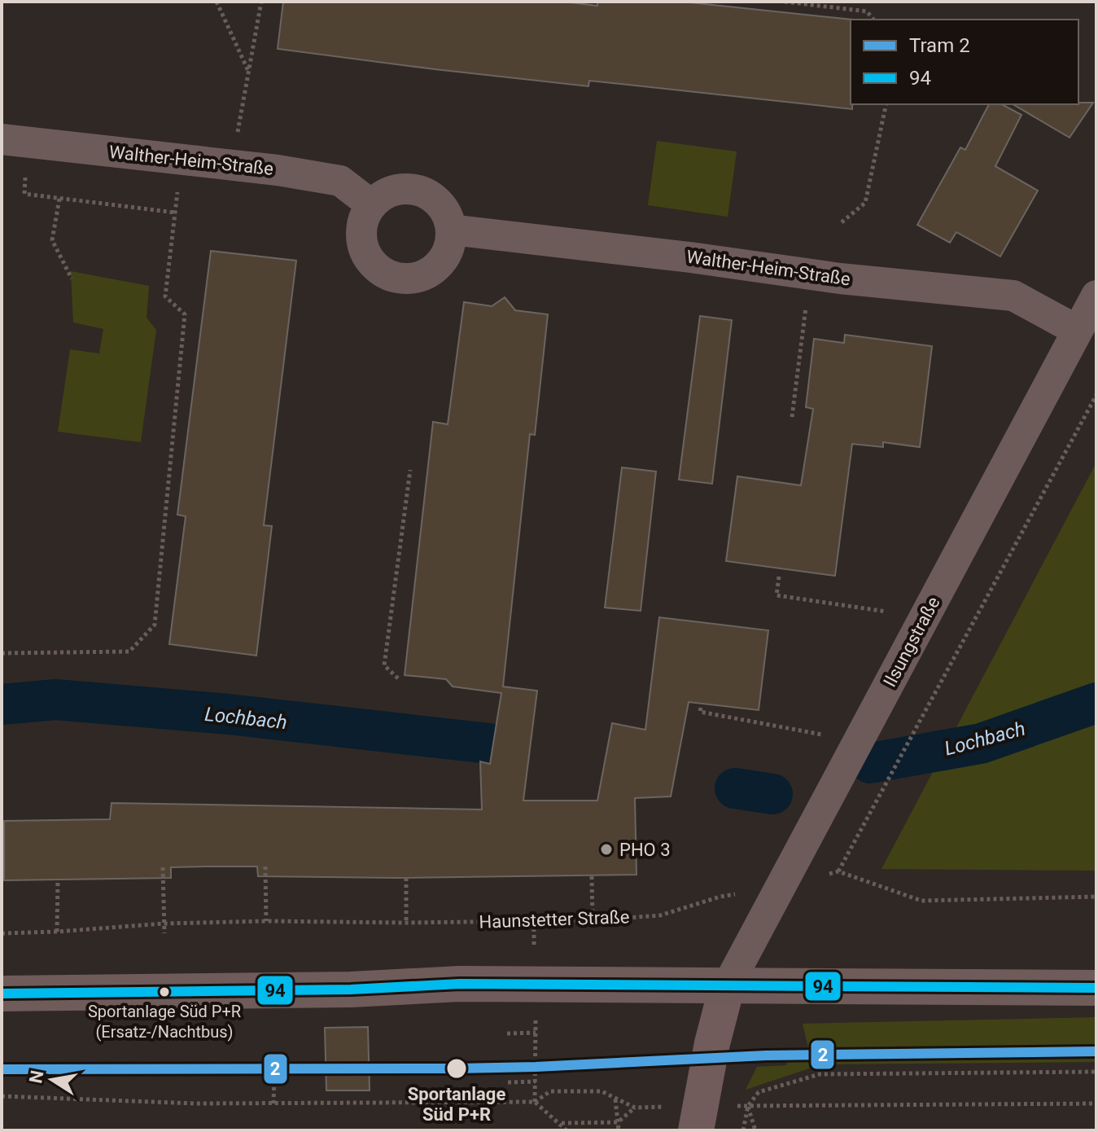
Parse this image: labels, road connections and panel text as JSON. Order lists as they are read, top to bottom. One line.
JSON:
{"streets":{"street":["Walther-Heim-Straße","Ilsungstraße"],"path":["Haunstetter Straße"]},"crossings":[["Walther-Heim-Straße","Ilsungstraße"],["Ilsungstraße","Haunstetter Straße"]],"water":["Lochbach"],"places":["PHO 3","Sportanlage Süd P+R (Ersatz-/Nachtbus)","Sportanlage Süd P+R"],"lines":["transit line 94","tram line 2"],"legend":["Tram 2","94"],"north":"left"}
